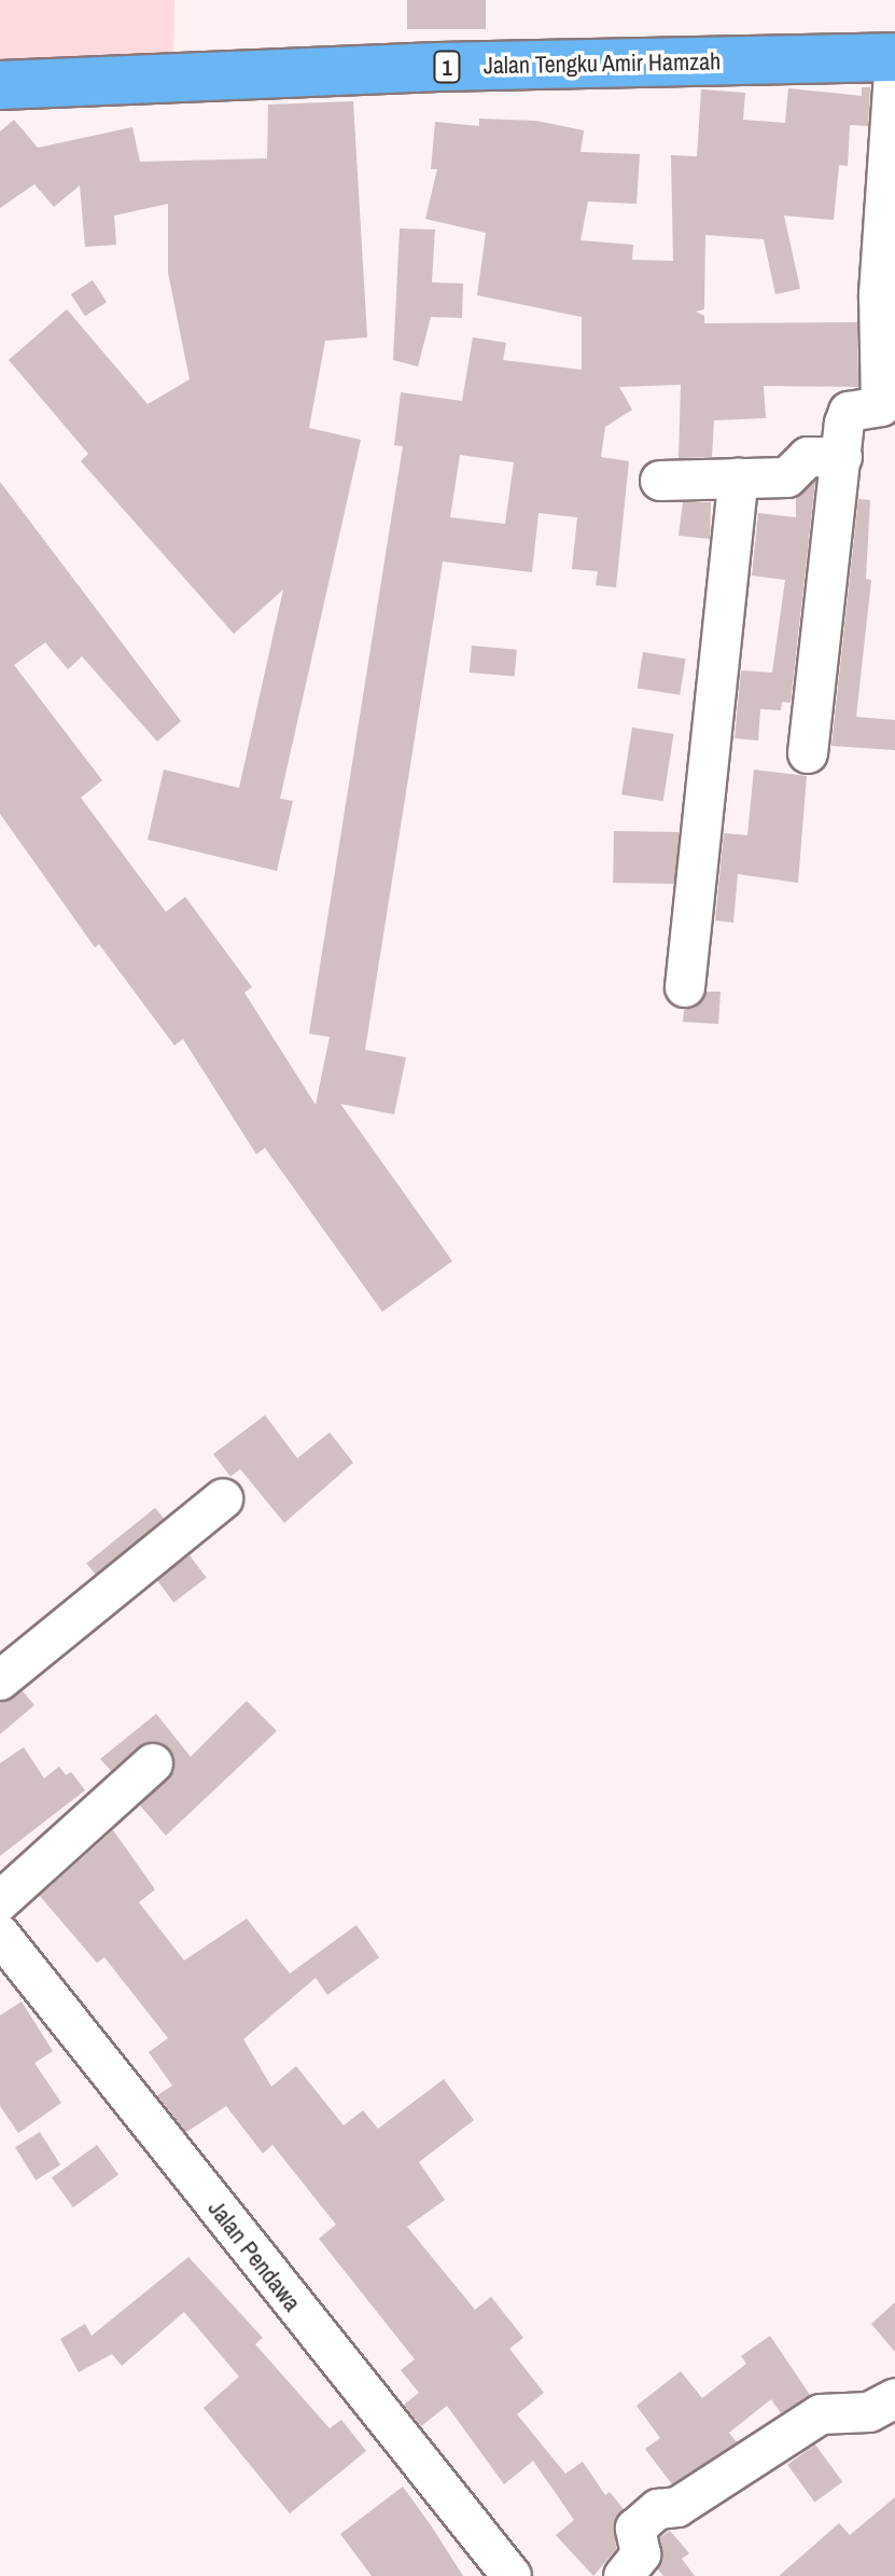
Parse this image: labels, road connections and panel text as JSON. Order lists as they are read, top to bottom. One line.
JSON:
{"streets":{"highway":["Jalan Tengku Amir Hamzah","1"],"street":["Jalan Pendawa"]}}
